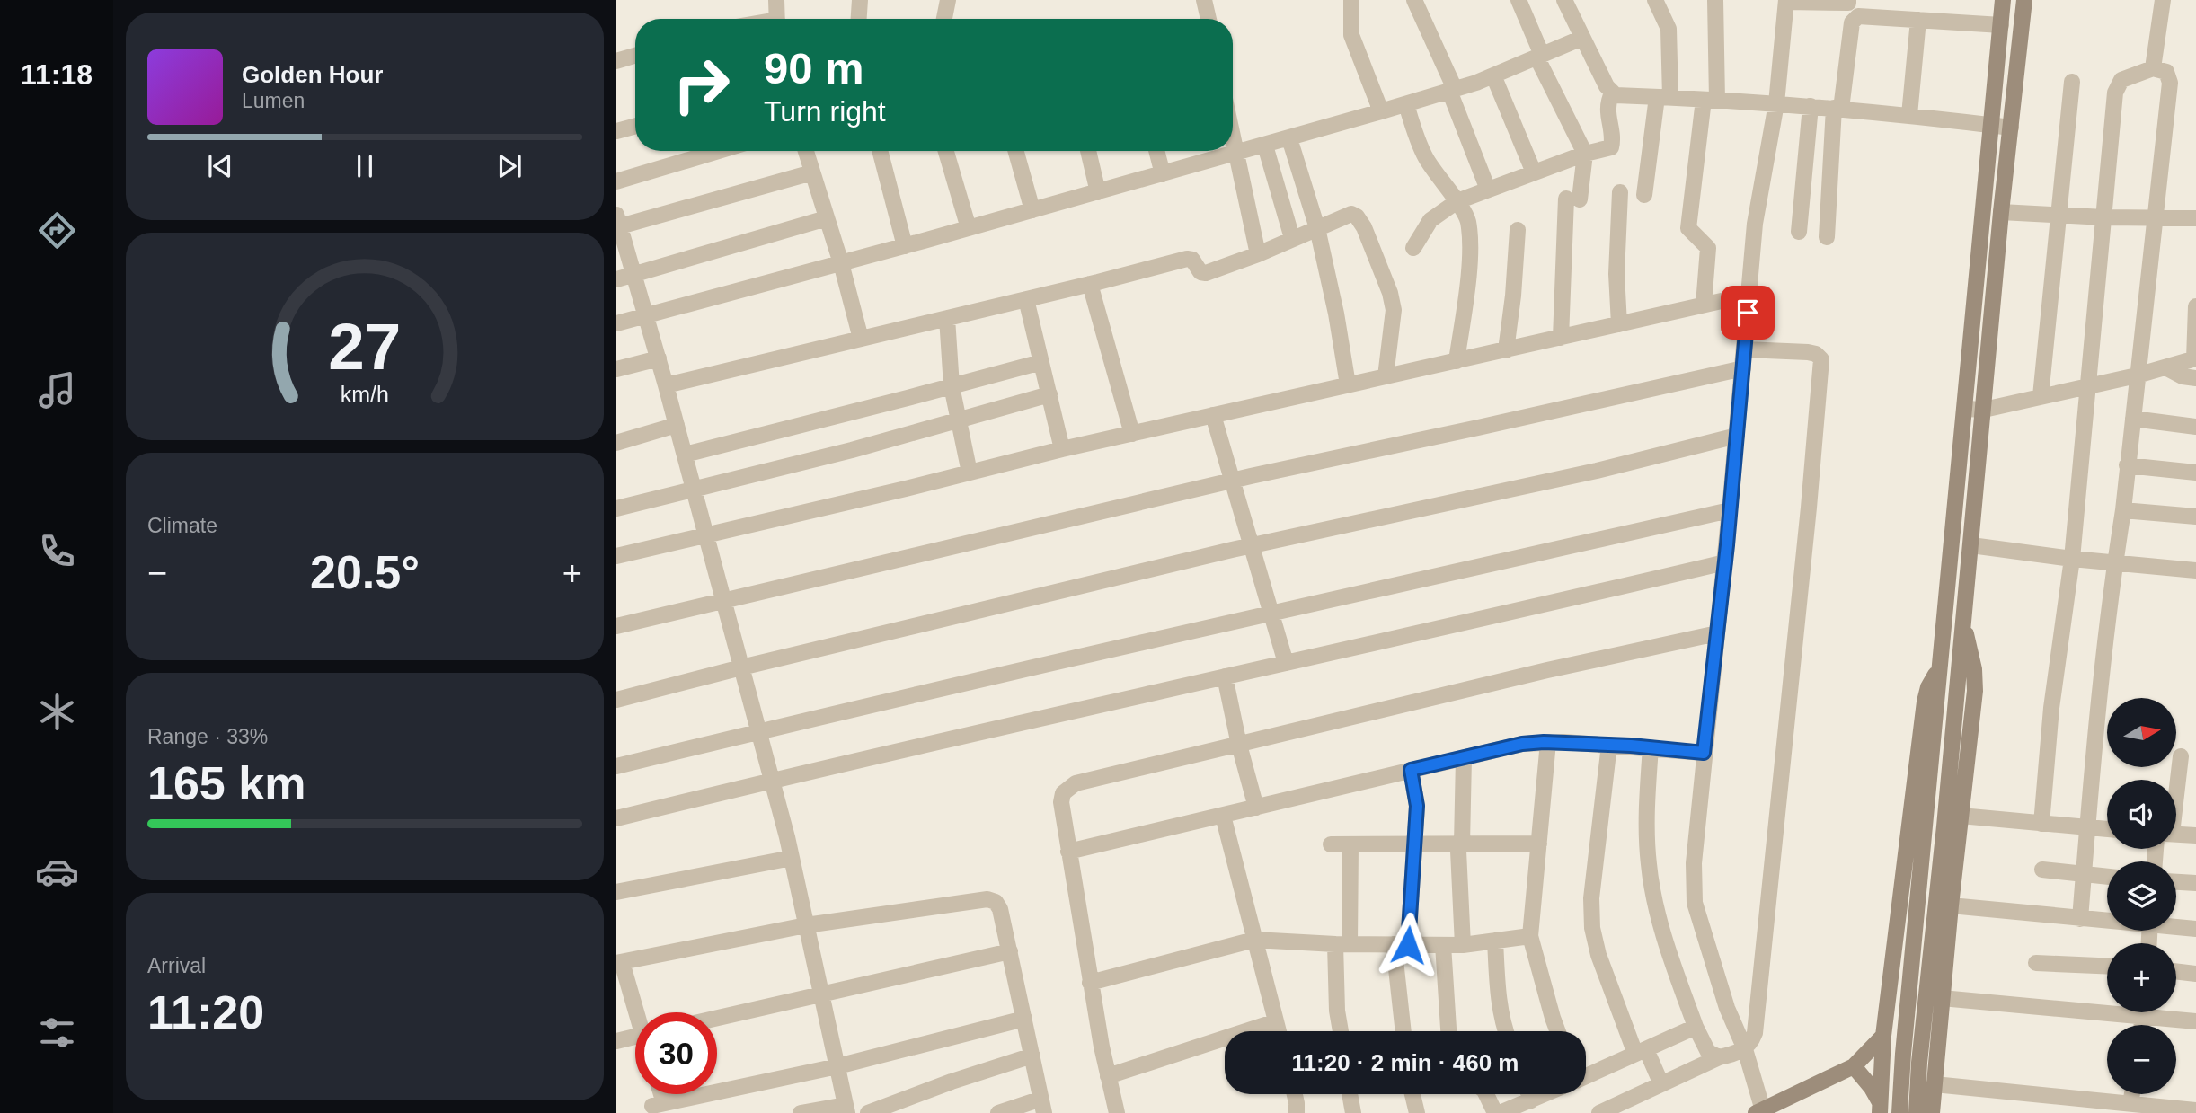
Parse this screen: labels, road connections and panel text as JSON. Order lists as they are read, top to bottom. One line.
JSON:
{"north":"right","page":{"tabs":"11:18","turn":["90 m","Turn right"],"song":["Golden Hour","Lumen"],"tile":["Climate",["Range · 33%","165 km"],["Arrival","11:20"]],"heat":["−","20.5°","+"],"map_buttons":["+","−"],"limit":"30","trip":"11:20 · 2 min · 460 m","gauge":["27","km/h"]}}
